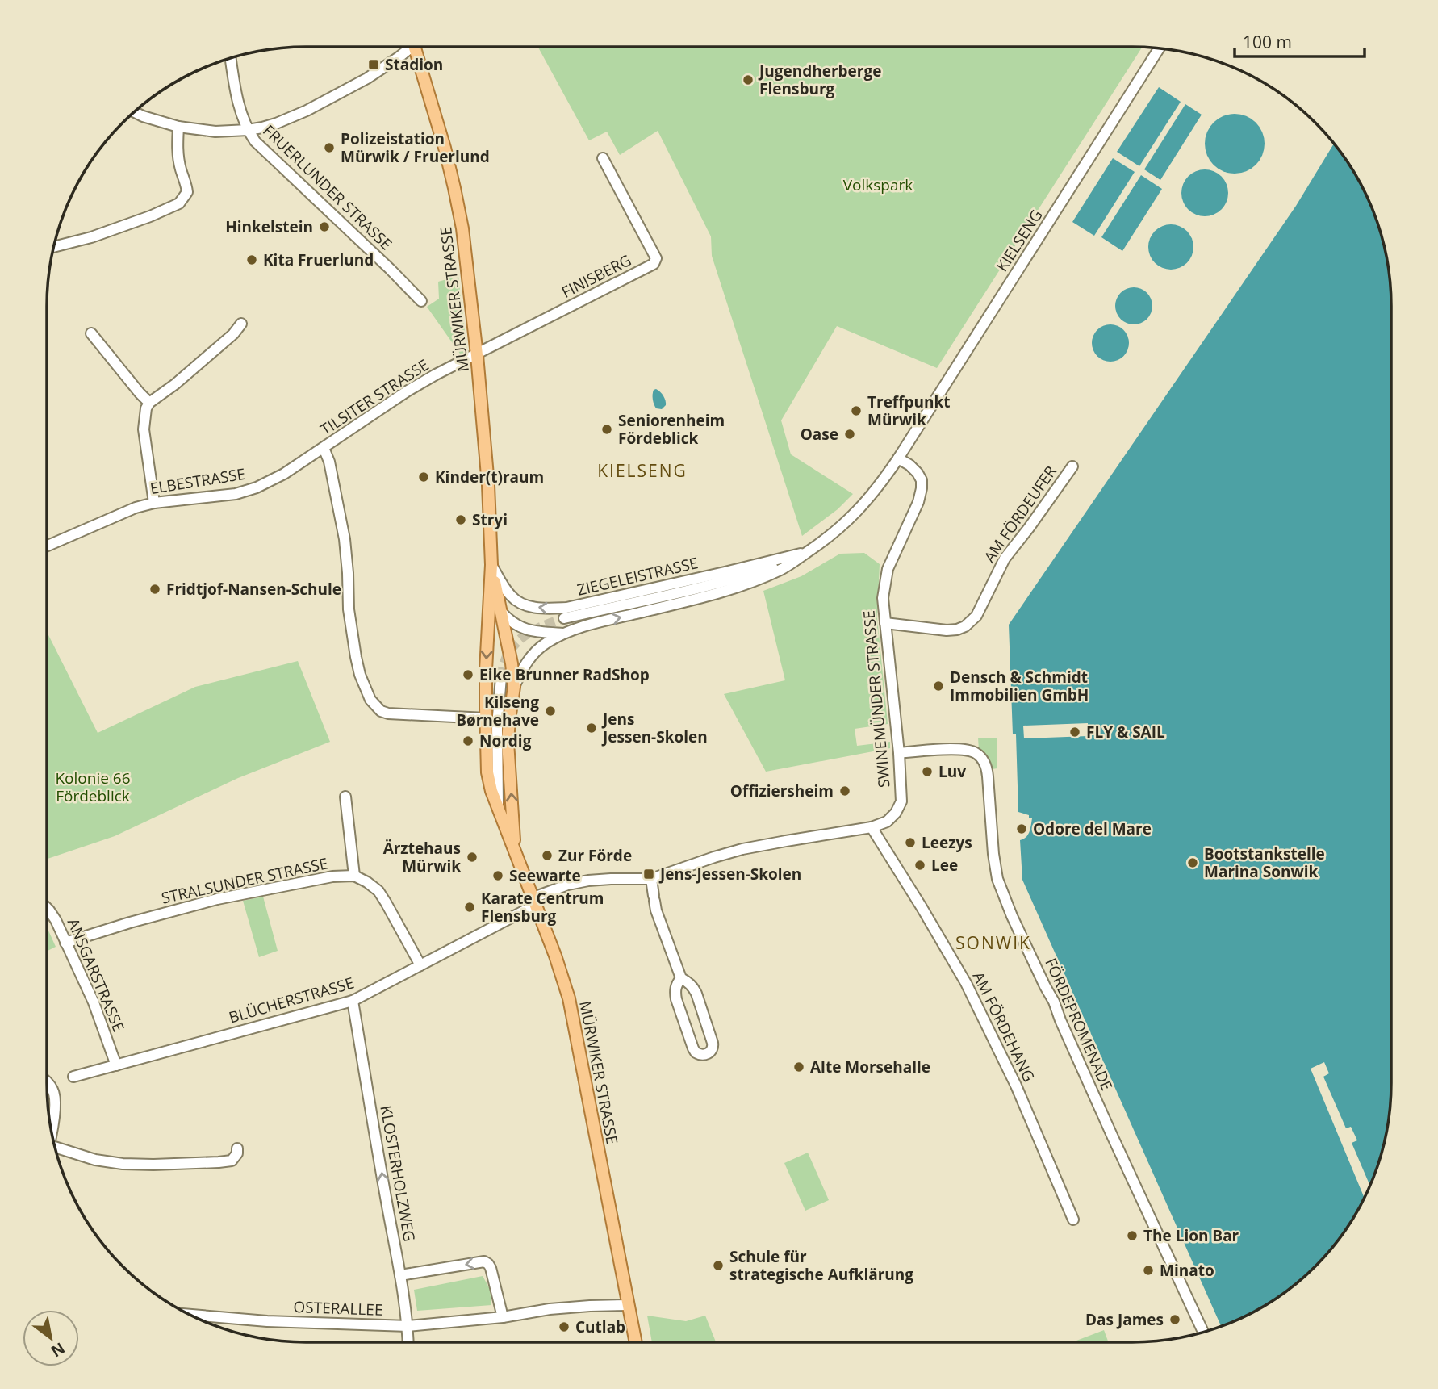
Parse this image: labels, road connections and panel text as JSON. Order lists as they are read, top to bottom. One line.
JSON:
{"streets":{"main road":["MÜRWIKER STRASSE"],"street":["FRUERLUNDER STRASSE","KIELSENG","FINISBERG","TILSITER STRASSE","ELBESTRASSE","AM FÖRDEUFER","ZIEGELEISTRASSE","SWINEMÜNDER STRASSE","STRALSUNDER STRASSE","ANSGARSTRASSE","BLÜCHERSTRASSE","FÖRDEPROMENADE","AM FÖRDEHANG","KLOSTERHOLZWEG","OSTERALLEE"]},"crossings":[["KIELSENG","ZIEGELEISTRASSE"],["KIELSENG","SWINEMÜNDER STRASSE"],["FINISBERG","MÜRWIKER STRASSE"],["FINISBERG","TILSITER STRASSE"],["MÜRWIKER STRASSE","TILSITER STRASSE"],["MÜRWIKER STRASSE","ZIEGELEISTRASSE"],["MÜRWIKER STRASSE","SWINEMÜNDER STRASSE"],["MÜRWIKER STRASSE","BLÜCHERSTRASSE"],["MÜRWIKER STRASSE","OSTERALLEE"],["TILSITER STRASSE","ELBESTRASSE"],["AM FÖRDEUFER","SWINEMÜNDER STRASSE"],["ZIEGELEISTRASSE","SWINEMÜNDER STRASSE"],["SWINEMÜNDER STRASSE","BLÜCHERSTRASSE"],["SWINEMÜNDER STRASSE","FÖRDEPROMENADE"],["SWINEMÜNDER STRASSE","AM FÖRDEHANG"],["STRALSUNDER STRASSE","ANSGARSTRASSE"],["ANSGARSTRASSE","BLÜCHERSTRASSE"],["BLÜCHERSTRASSE","KLOSTERHOLZWEG"],["KLOSTERHOLZWEG","OSTERALLEE"]],"one_way":["KLOSTERHOLZWEG"],"districts":["KIELSENG","SONWIK"],"parks":["Volkspark","Kolonie 66 Fördeblick"],"places":{"transit":["Stadion","Jens-Jessen-Skolen"],"other":["Jugendherberge Flensburg","Polizeistation Mürwik / Fruerlund","Hinkelstein","Kita Fruerlund","Treffpunkt Mürwik","Seniorenheim Fördeblick","Oase","Kinder(t)raum","Stryi","Fridtjof-Nansen-Schule","Eike Brunner RadShop","Densch & Schmidt Immobilien GmbH","Kilseng Børnehave","Jens Jessen-Skolen","FLY & SAIL","Nordig","Luv","Offiziersheim","Odore del Mare","Leezys","Zur Förde","Ärztehaus Mürwik","Bootstankstelle Marina Sonwik","Lee","Seewarte","Karate Centrum Flensburg","Alte Morsehalle","The Lion Bar","Schule für strategische Aufklärung","Minato","Das James","Cutlab"]},"scale_bar":"100 m","north":"bottom right"}
